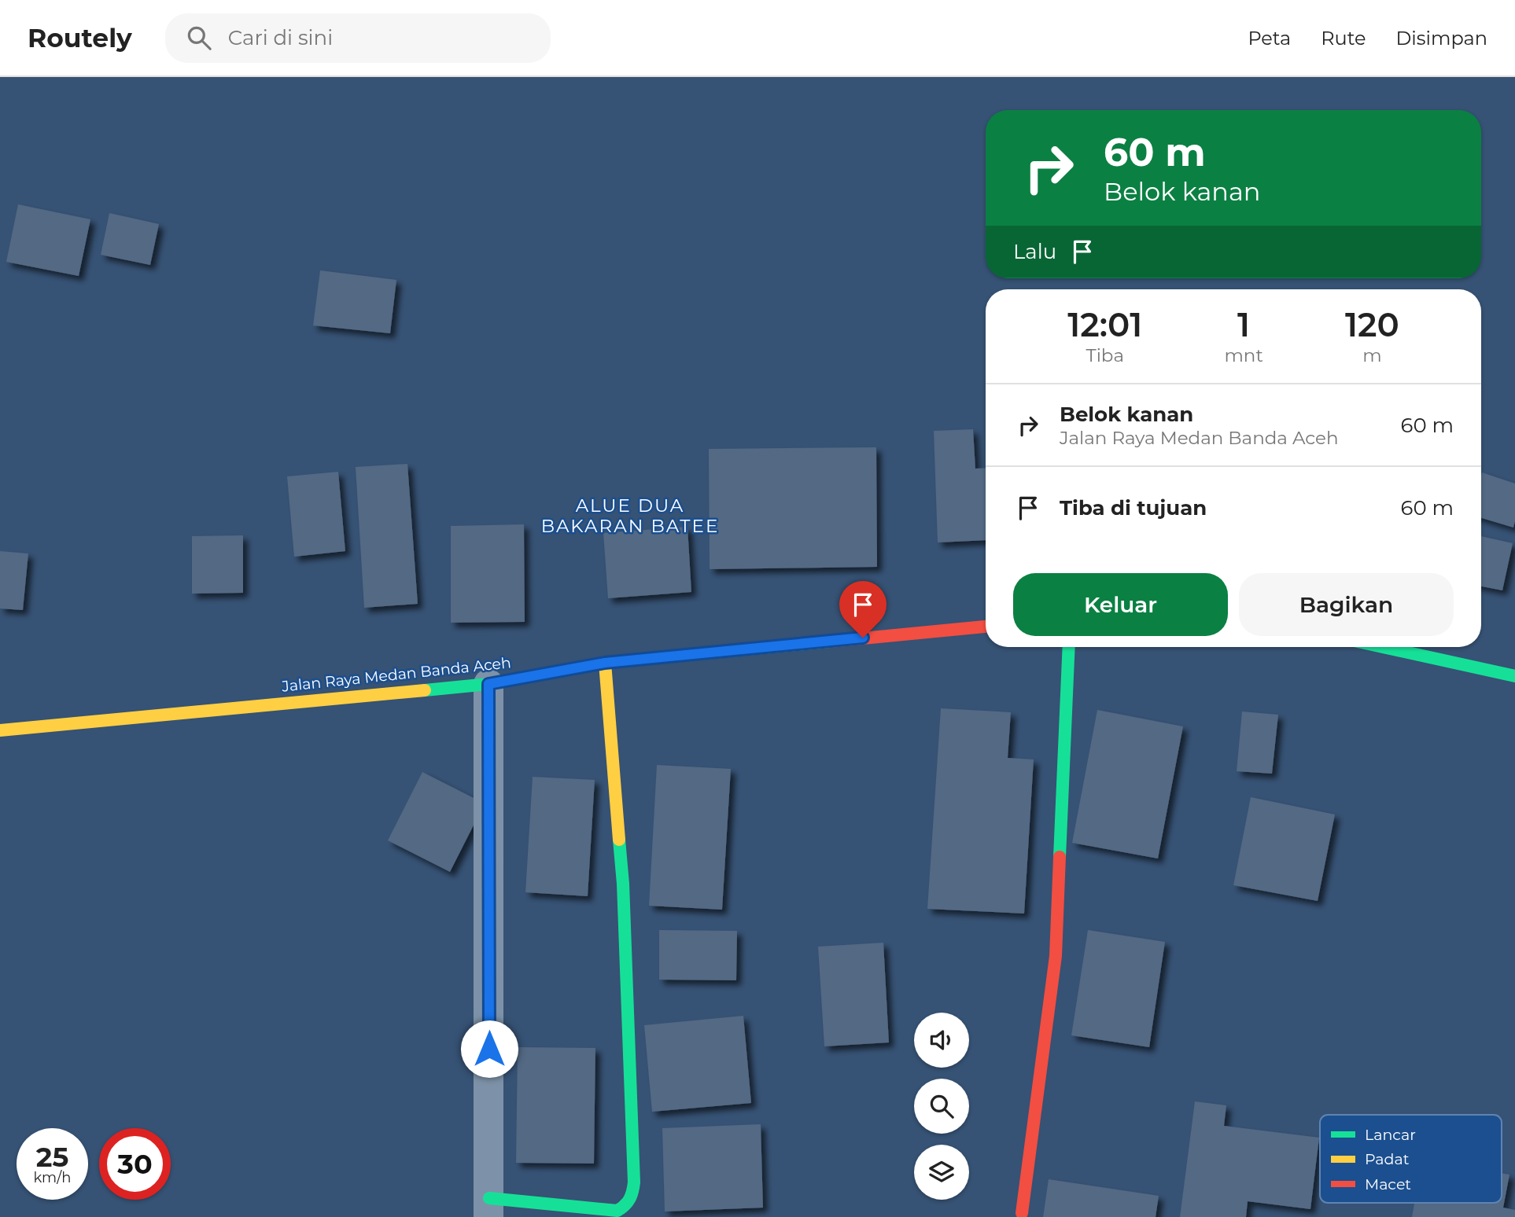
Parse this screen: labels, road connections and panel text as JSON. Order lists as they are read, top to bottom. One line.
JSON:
{"streets":{"main road":["Jalan Raya Medan Banda Aceh"]},"districts":["ALUE DUA BAKARAN BATEE"],"legend":["Lancar","Padat","Macet"],"page":{"header":"Routely","search":"Cari di sini","nav":["Peta","Rute","Disimpan"],"turn":["60 m","Belok kanan"],"then":"Lalu","eta":["12:01","Tiba","1","mnt","120","m"],"list":[{"name":"Belok kanan","note":"Jalan Raya Medan Banda Aceh","value":"60 m"},{"name":"Tiba di tujuan","value":"60 m"}],"buttons":["Keluar","Bagikan"],"speed":"25 km/h","limit":"30"}}
